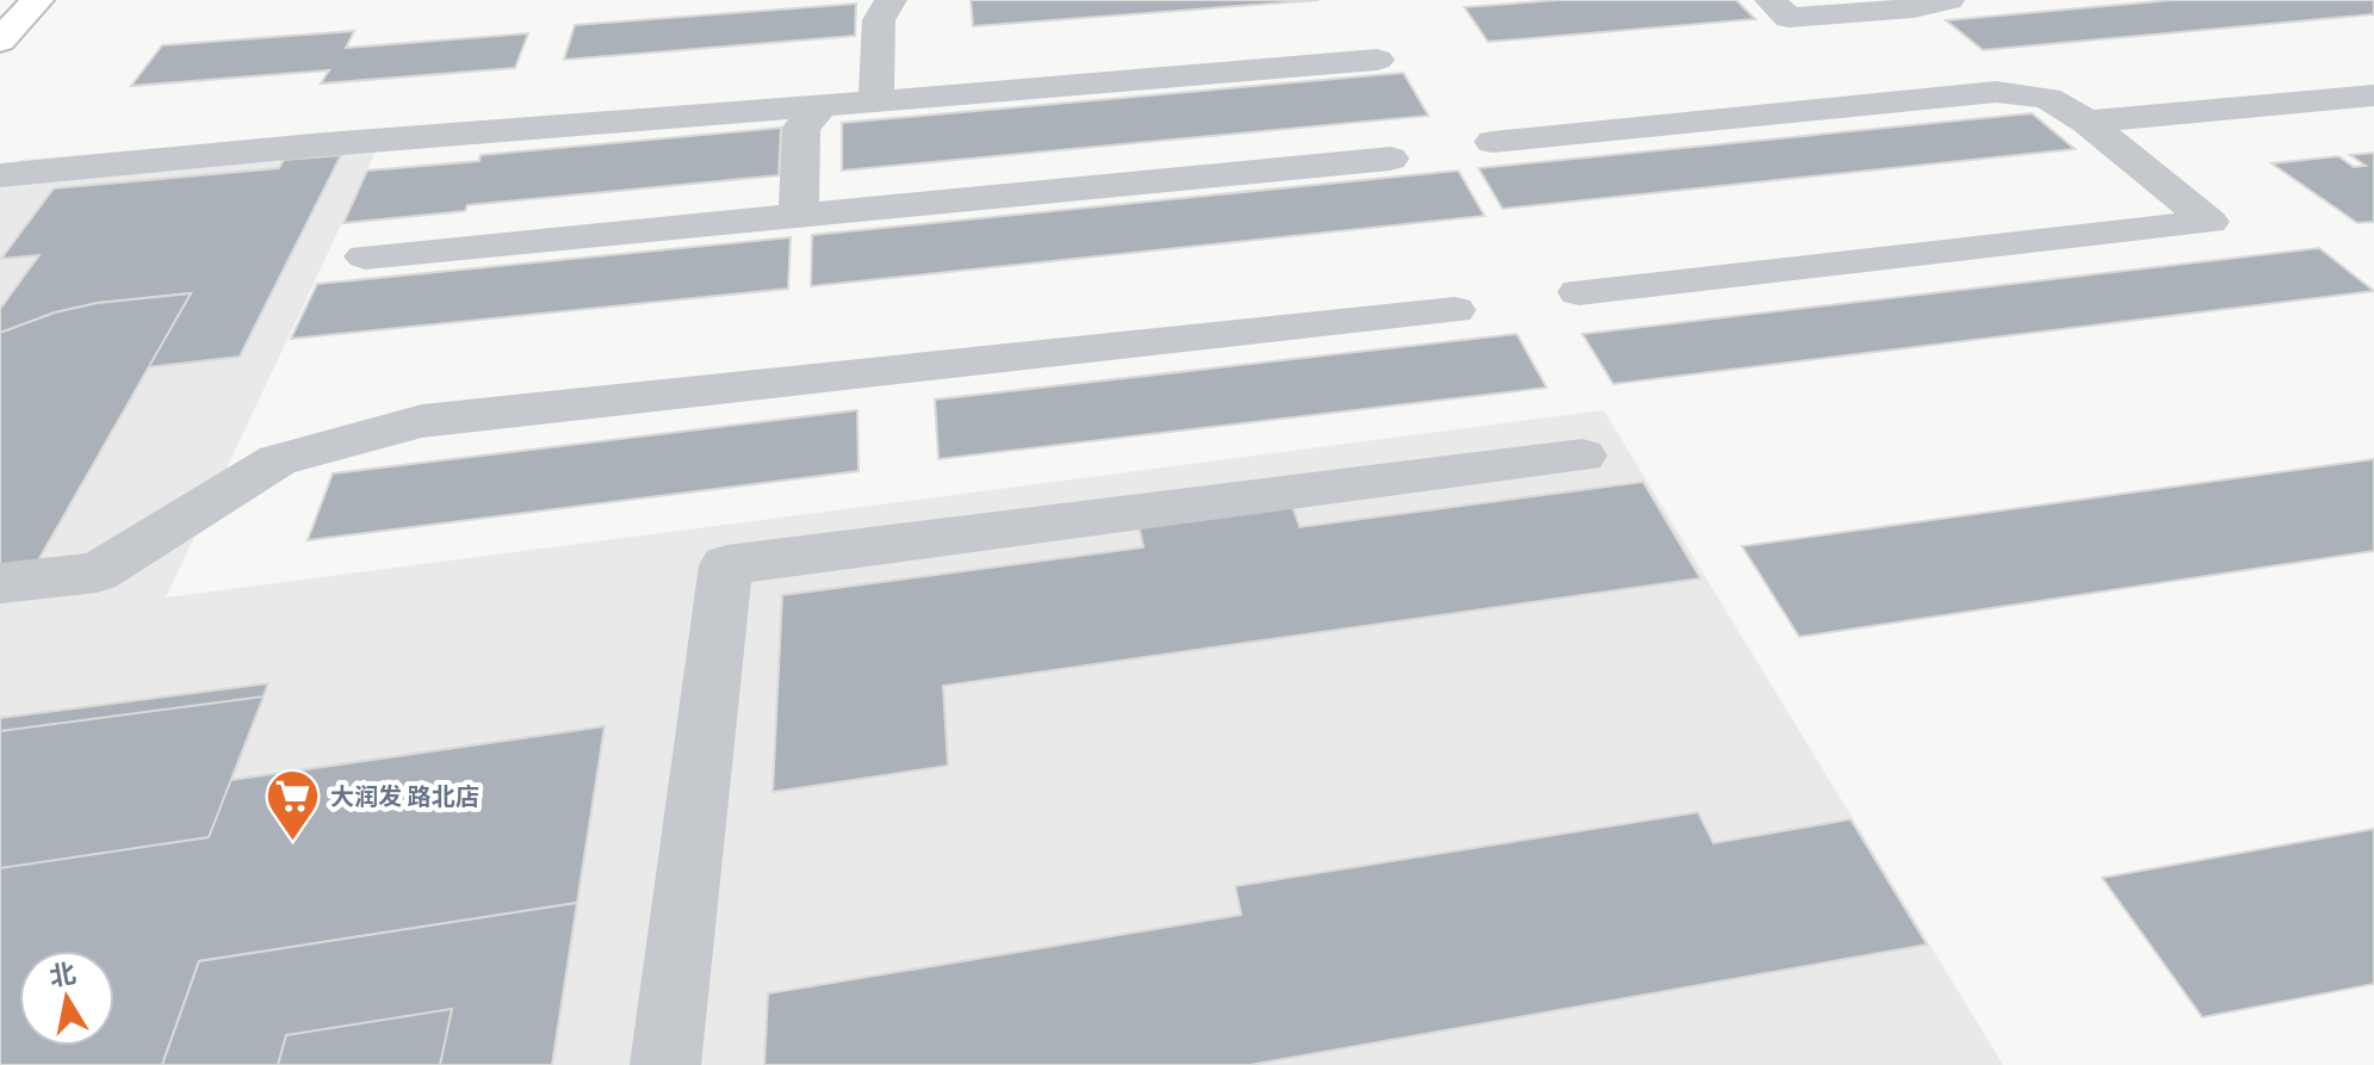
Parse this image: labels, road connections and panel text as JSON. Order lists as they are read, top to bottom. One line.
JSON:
{"places":{"supermarket":["大润发 路北店"]},"north":"top"}
